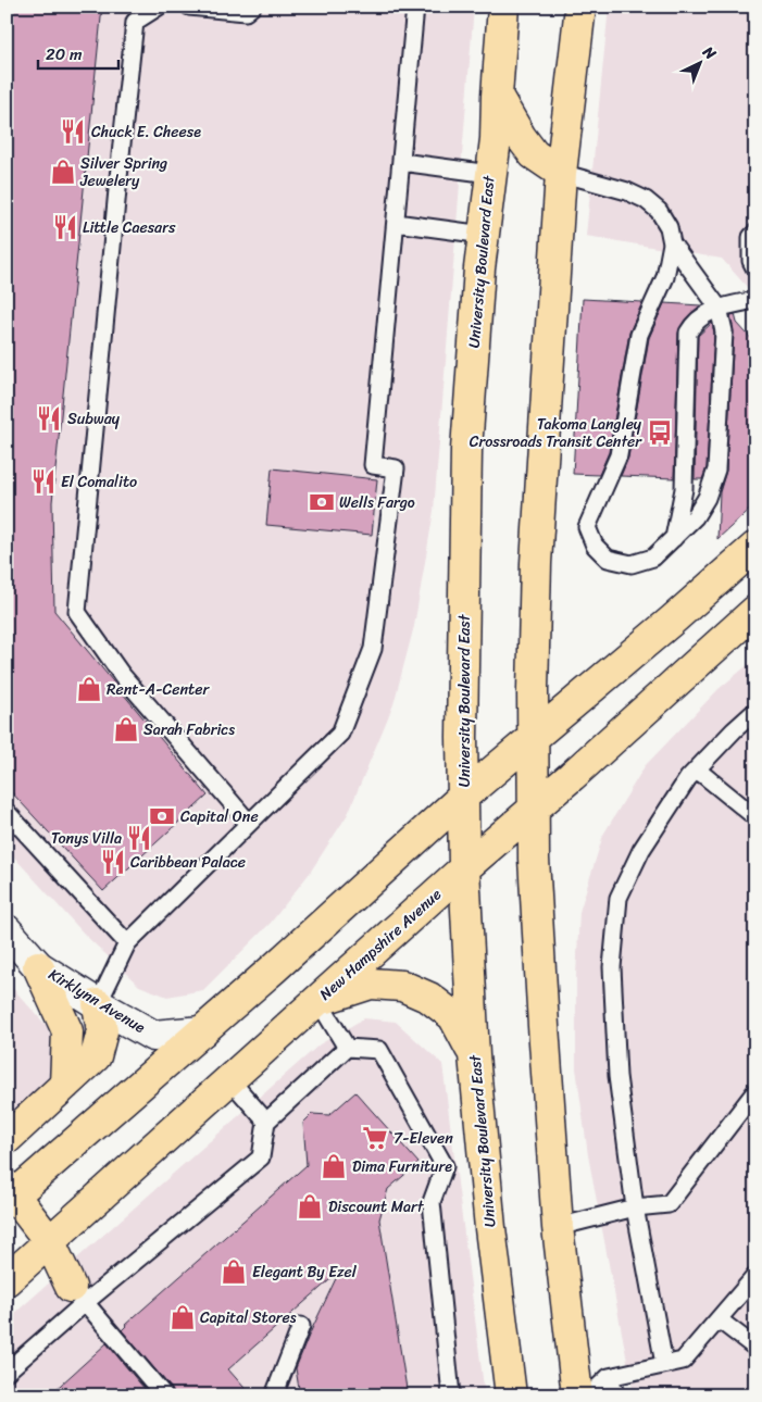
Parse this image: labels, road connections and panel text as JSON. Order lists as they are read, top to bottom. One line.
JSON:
{"streets":{"main road":["University Boulevard East","New Hampshire Avenue"],"street":["Kirklynn Avenue"]},"crossings":[["University Boulevard East","New Hampshire Avenue"]],"places":{"restaurant":["Chuck E. Cheese","Little Caesars","Subway","El Comalito","Tonys Villa","Caribbean Palace"],"shop":["Silver Spring Jewelery","Rent-A-Center","Sarah Fabrics","Dima Furniture","Discount Mart","Elegant By Ezel","Capital Stores"],"bus stop":["Takoma Langley Crossroads Transit Center"],"bank":["Wells Fargo","Capital One"],"supermarket":["7-Eleven"]},"scale_bar":"20 m","north":"top right"}
